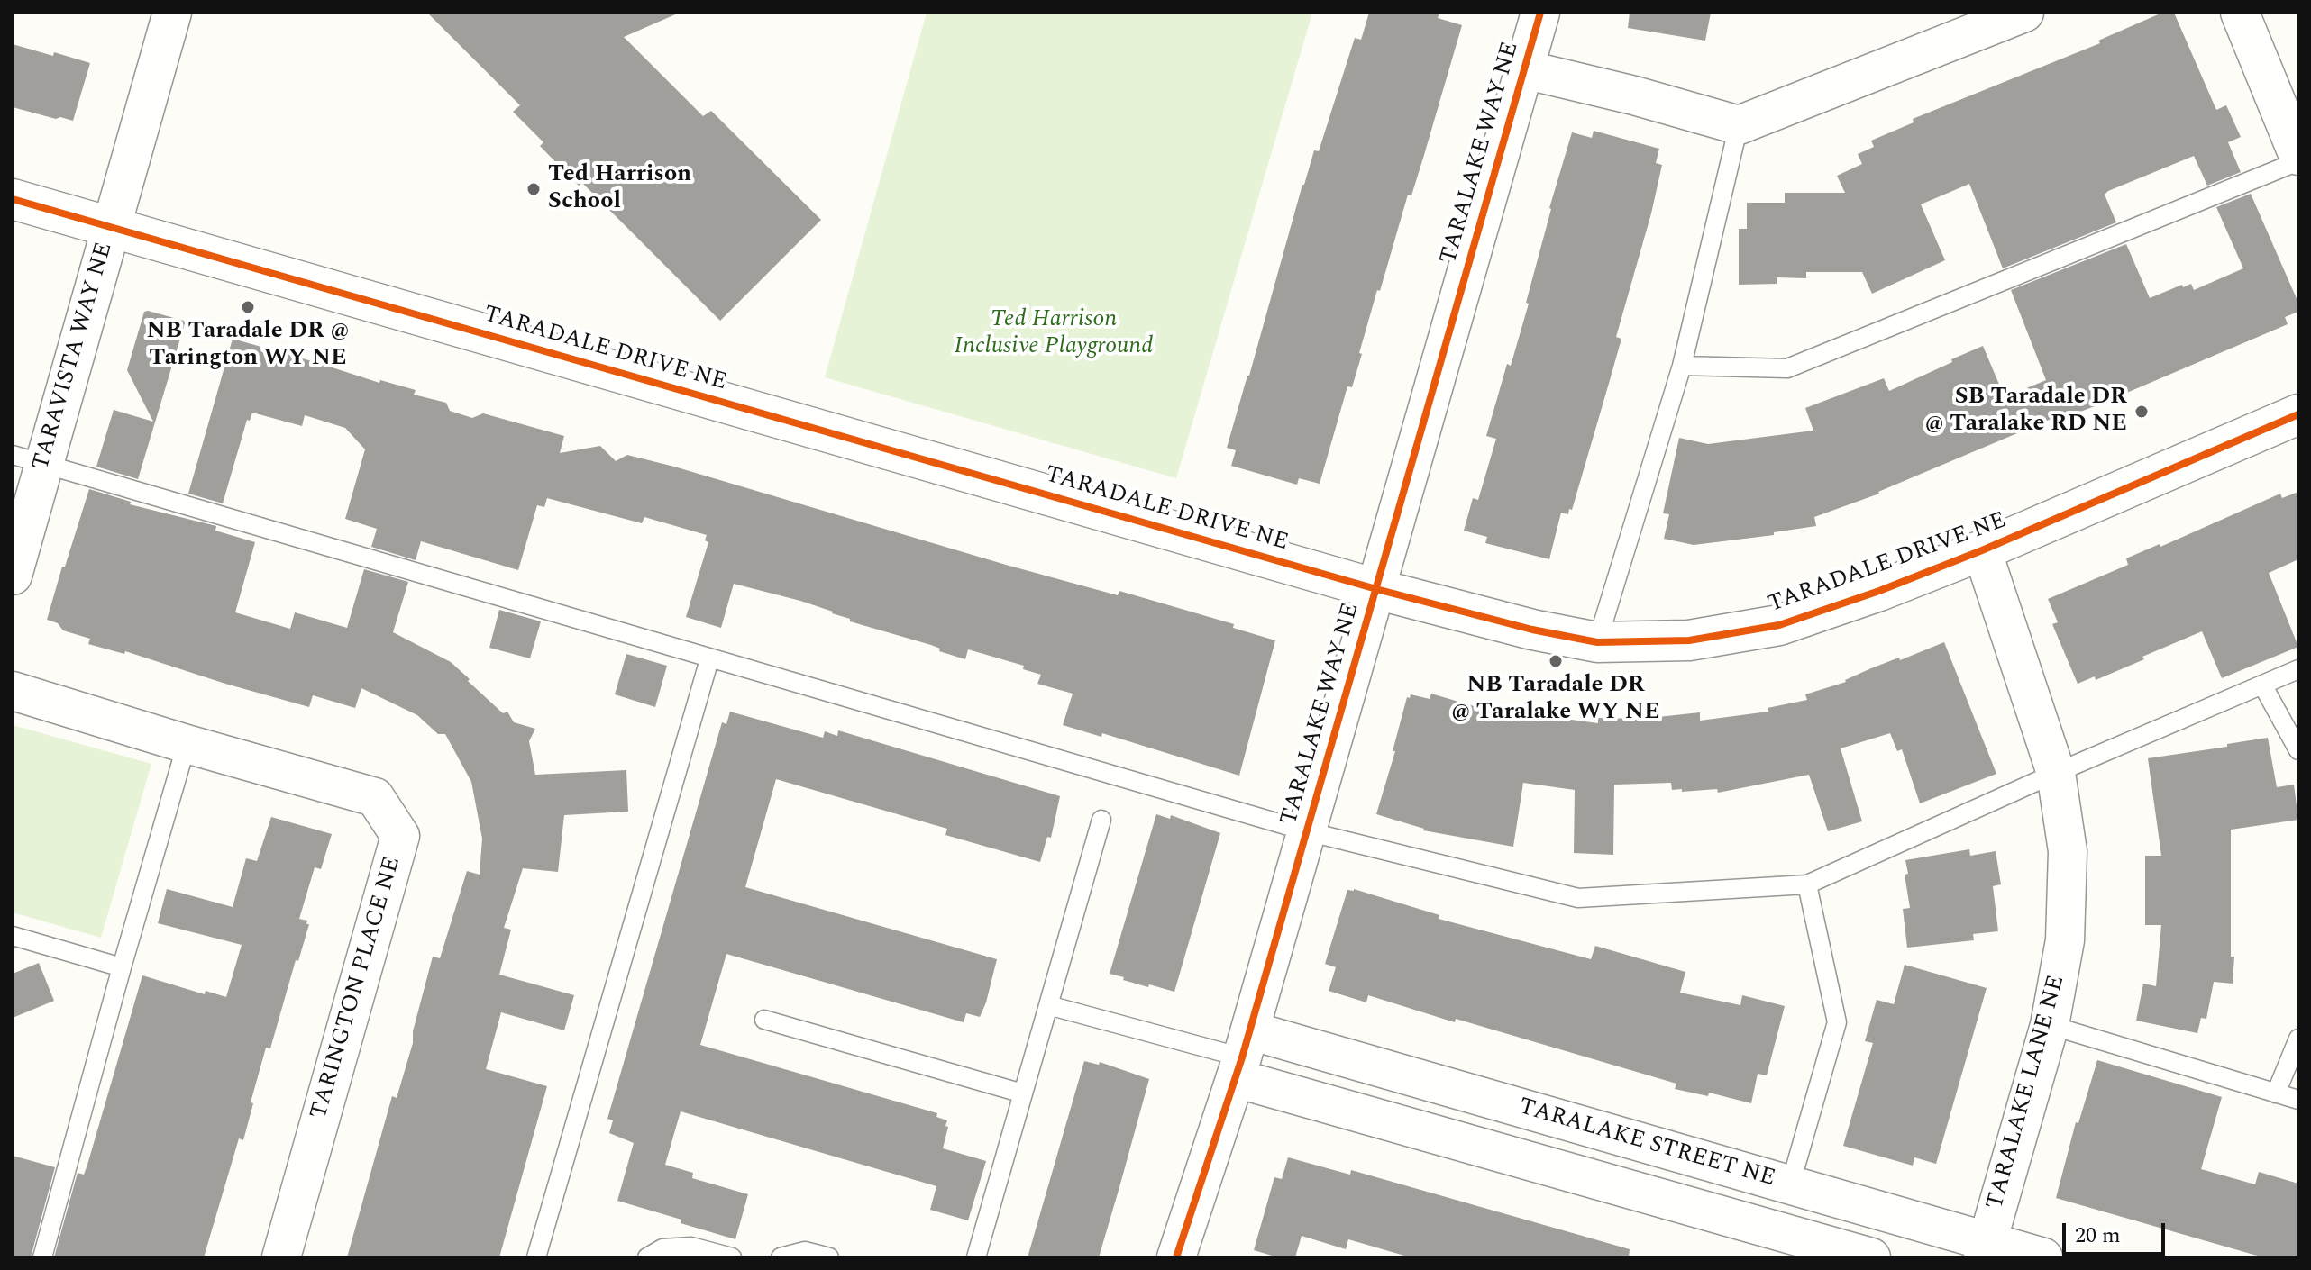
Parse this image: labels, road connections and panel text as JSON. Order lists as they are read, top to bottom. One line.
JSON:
{"streets":{"street":["TARALAKE WAY NE","TARADALE DRIVE NE","TARAVISTA WAY NE","TARINGTON PLACE NE","TARALAKE LANE NE","TARALAKE STREET NE"]},"crossings":[["TARALAKE WAY NE","TARADALE DRIVE NE"],["TARALAKE WAY NE","TARALAKE STREET NE"],["TARADALE DRIVE NE","TARAVISTA WAY NE"],["TARADALE DRIVE NE","TARALAKE LANE NE"],["TARALAKE LANE NE","TARALAKE STREET NE"]],"parks":["Ted Harrison Inclusive Playground"],"places":["Ted Harrison School","NB Taradale DR @ Tarington WY NE","SB Taradale DR @ Taralake RD NE","NB Taradale DR @ Taralake WY NE"],"scale_bar":"20 m"}
